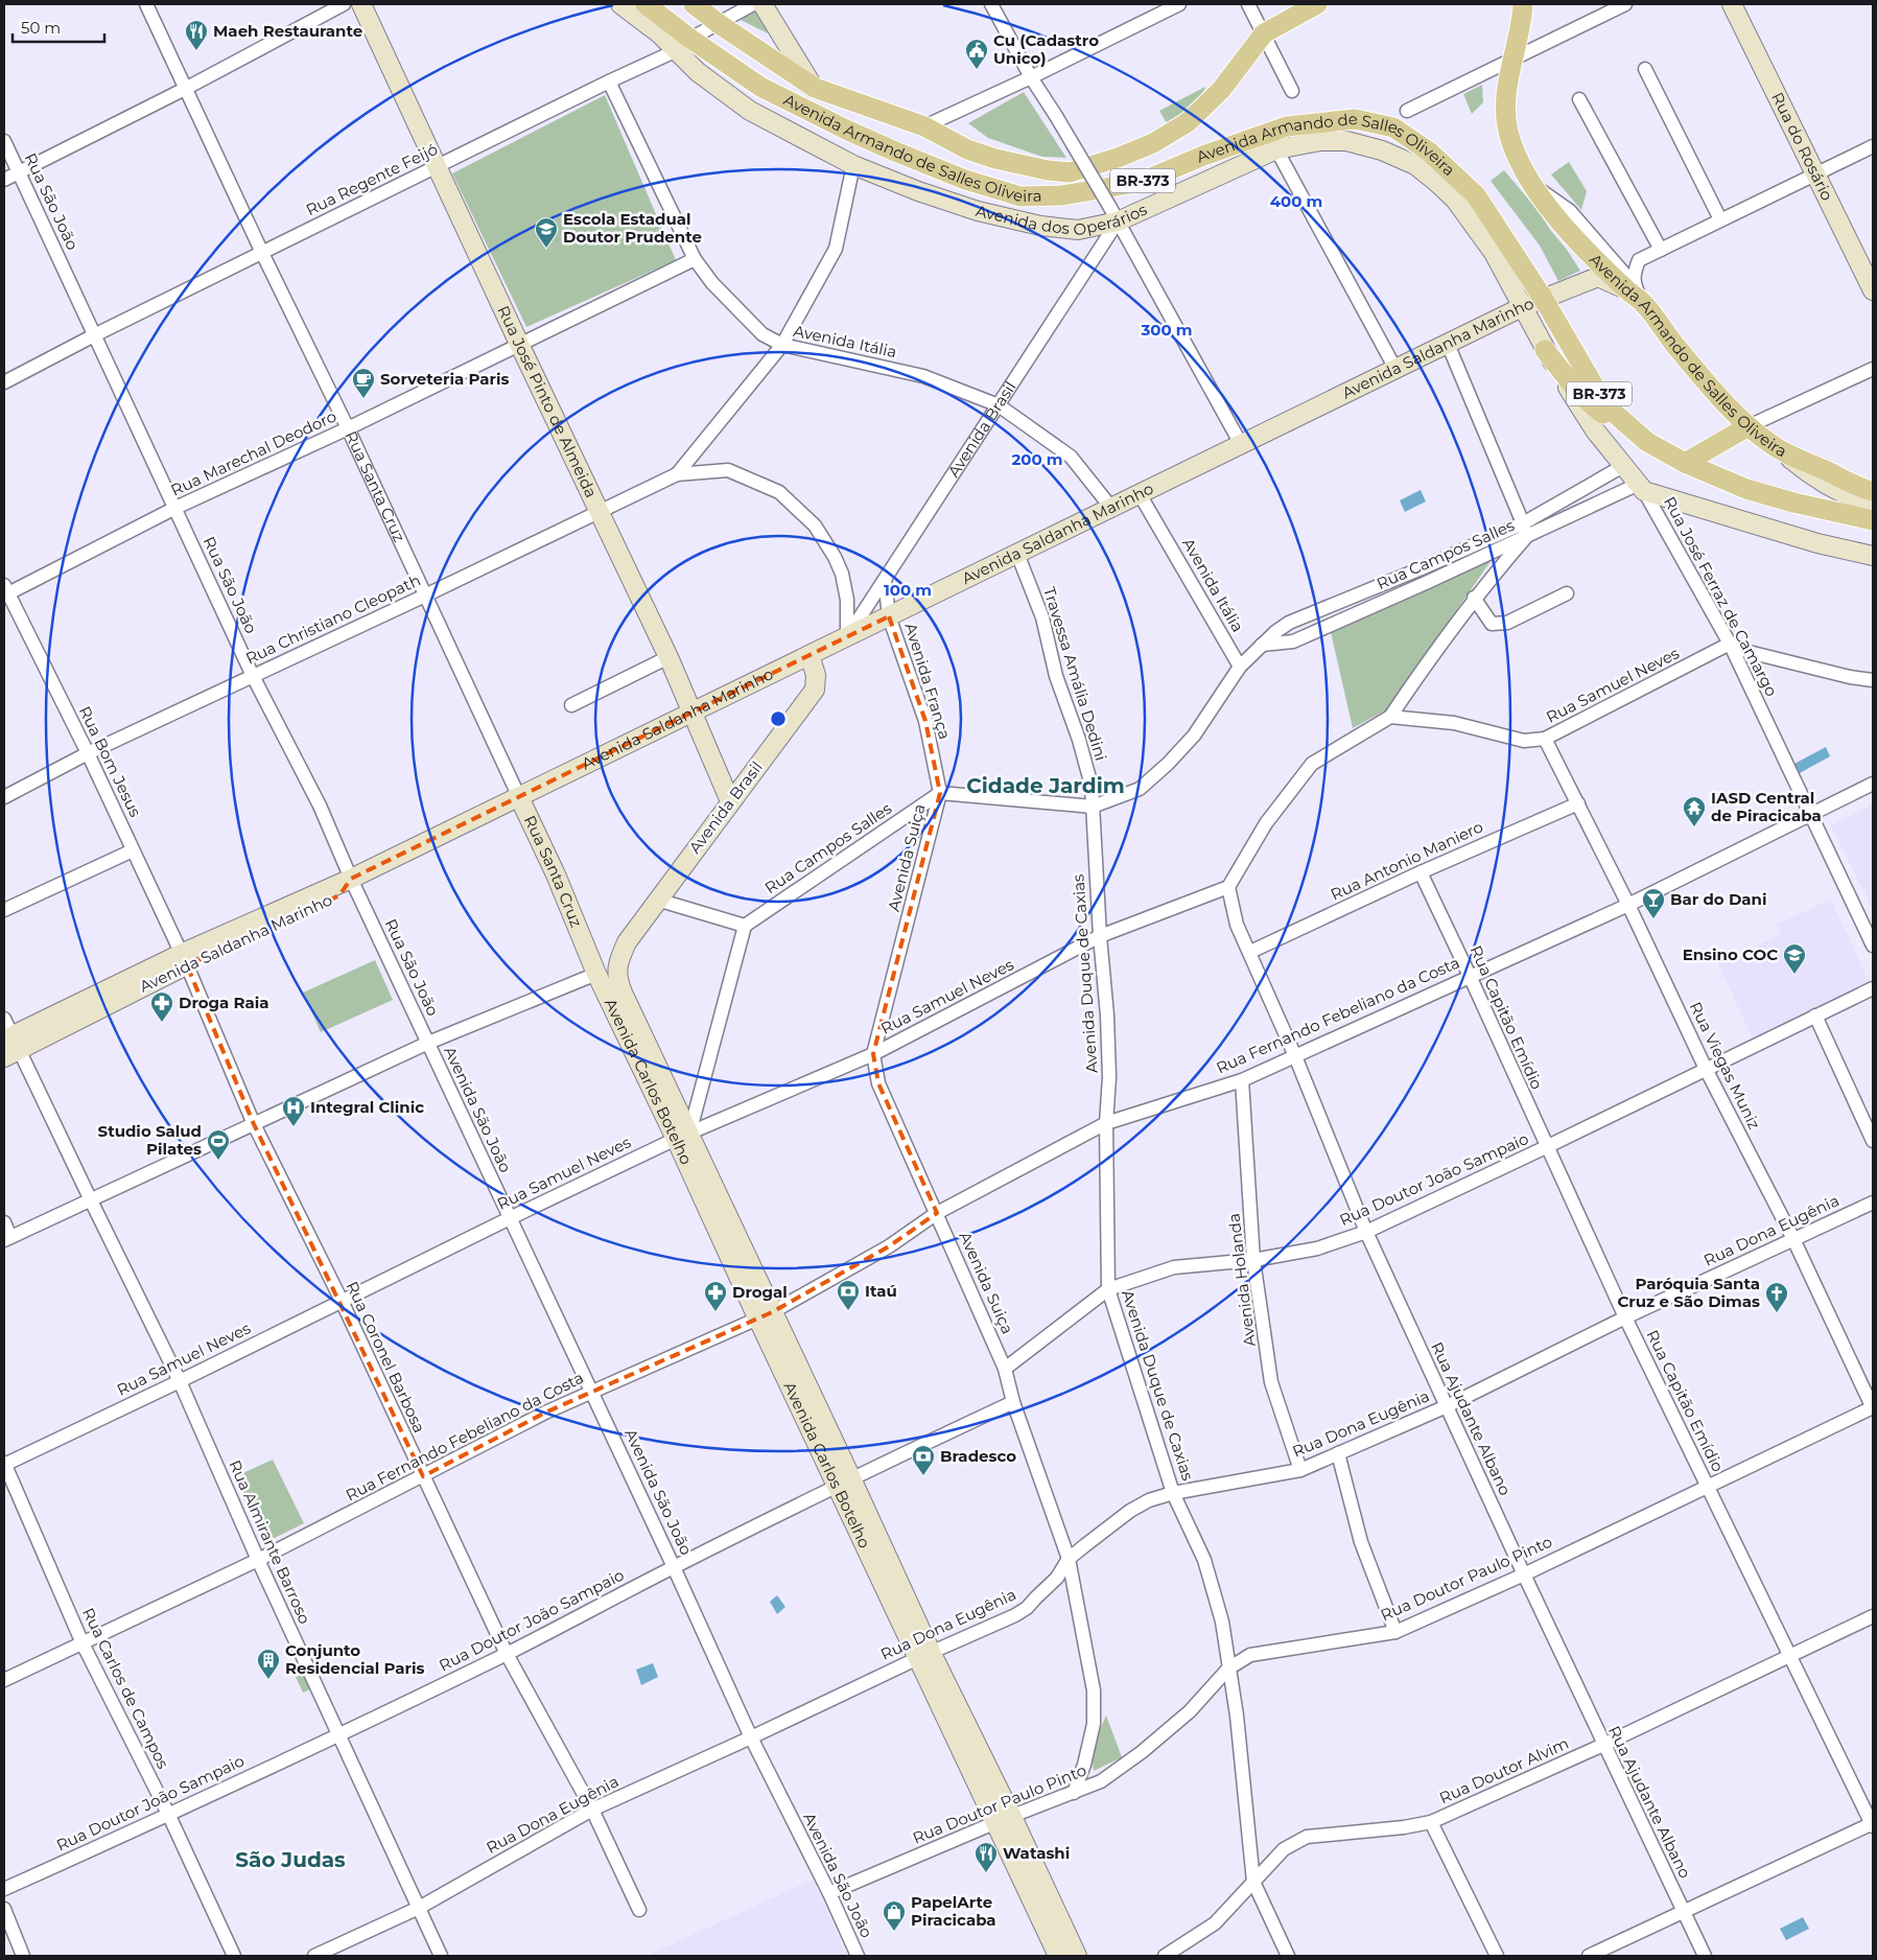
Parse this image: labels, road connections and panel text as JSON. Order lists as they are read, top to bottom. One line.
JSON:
{"streets":{"main road":["Avenida Armando de Salles Oliveira","Rua do Rosário","BR-373","Avenida dos Operários","Avenida Saldanha Marinho","Rua José Pinto de Almeida","Avenida Brasil","Rua Santa Cruz","Avenida Carlos Botelho"],"street":["Rua Regente Feijó","Rua São João","Avenida Itália","Rua Marechal Deodoro","Rua Campos Salles","Rua José Ferraz de Camargo","Rua Christiano Cleopath","Travessa Amália Dedini","Avenida França","Rua Samuel Neves","Rua Bom Jesus","Avenida Suiça","Rua Antonio Maniero","Avenida Duque de Caxias","Rua Fernando Febeliano da Costa","Rua Capitão Emídio","Rua Viegas Muniz","Avenida São João","Rua Doutor João Sampaio","Rua Dona Eugênia","Avenida Holanda","Rua Coronel Barbosa","Rua Ajudante Albano","Rua Almirante Barroso","Rua Doutor Paulo Pinto","Rua Carlos de Campos","Rua Doutor Alvim"]},"crossings":[["Avenida Armando de Salles Oliveira","Rua Regente Feijó"],["Avenida Armando de Salles Oliveira","Avenida Saldanha Marinho"],["Rua Regente Feijó","Rua São João"],["Rua Regente Feijó","Avenida dos Operários"],["Rua Regente Feijó","Avenida Itália"],["Rua Regente Feijó","Rua José Pinto de Almeida"],["Rua Regente Feijó","Rua Santa Cruz"],["Rua São João","Avenida Saldanha Marinho"],["Rua São João","Rua Marechal Deodoro"],["Rua São João","Rua Christiano Cleopath"],["Rua São João","Avenida São João"],["Avenida dos Operários","Avenida Saldanha Marinho"],["Avenida dos Operários","Avenida Brasil"],["Avenida dos Operários","Rua Campos Salles"],["Avenida dos Operários","Rua José Ferraz de Camargo"],["Avenida Itália","Avenida Saldanha Marinho"],["Avenida Itália","Avenida Brasil"],["Avenida Itália","Rua Marechal Deodoro"],["Avenida Itália","Rua Campos Salles"],["Avenida Saldanha Marinho","Rua José Pinto de Almeida"],["Avenida Saldanha Marinho","Avenida Brasil"],["Avenida Saldanha Marinho","Rua Santa Cruz"],["Avenida Saldanha Marinho","Travessa Amália Dedini"],["Avenida Saldanha Marinho","Avenida França"],["Avenida Saldanha Marinho","Rua Bom Jesus"],["Avenida Saldanha Marinho","Rua Coronel Barbosa"],["Avenida Saldanha Marinho","Rua Almirante Barroso"],["Rua José Pinto de Almeida","Avenida Brasil"],["Rua José Pinto de Almeida","Rua Marechal Deodoro"],["Rua José Pinto de Almeida","Rua Christiano Cleopath"],["Avenida Brasil","Avenida França"],["Avenida Brasil","Avenida Carlos Botelho"],["Rua Marechal Deodoro","Rua Santa Cruz"],["Rua Marechal Deodoro","Rua Bom Jesus"],["Rua Santa Cruz","Rua Christiano Cleopath"],["Rua Santa Cruz","Avenida Carlos Botelho"],["Rua Campos Salles","Rua José Ferraz de Camargo"],["Rua Campos Salles","Travessa Amália Dedini"],["Rua Campos Salles","Avenida França"],["Rua Campos Salles","Avenida Suiça"],["Rua Campos Salles","Avenida Duque de Caxias"],["Rua José Ferraz de Camargo","Rua Samuel Neves"],["Rua José Ferraz de Camargo","Rua Fernando Febeliano da Costa"],["Rua Christiano Cleopath","Rua Bom Jesus"],["Travessa Amália Dedini","Avenida Duque de Caxias"],["Avenida França","Avenida Suiça"],["Rua Samuel Neves","Avenida Suiça"],["Rua Samuel Neves","Avenida Duque de Caxias"],["Rua Samuel Neves","Rua Viegas Muniz"],["Rua Samuel Neves","Avenida Carlos Botelho"],["Rua Samuel Neves","Avenida São João"],["Rua Samuel Neves","Rua Coronel Barbosa"],["Rua Samuel Neves","Rua Ajudante Albano"],["Rua Samuel Neves","Rua Almirante Barroso"],["Rua Samuel Neves","Rua Carlos de Campos"],["Rua Bom Jesus","Rua Coronel Barbosa"],["Avenida Suiça","Rua Fernando Febeliano da Costa"],["Avenida Suiça","Rua Doutor João Sampaio"],["Avenida Suiça","Rua Dona Eugênia"],["Avenida Suiça","Rua Doutor Paulo Pinto"],["Rua Antonio Maniero","Rua Capitão Emídio"],["Rua Antonio Maniero","Rua Viegas Muniz"],["Rua Antonio Maniero","Rua Ajudante Albano"],["Avenida Duque de Caxias","Rua Fernando Febeliano da Costa"],["Avenida Duque de Caxias","Rua Doutor João Sampaio"],["Avenida Duque de Caxias","Rua Dona Eugênia"],["Avenida Duque de Caxias","Rua Doutor Paulo Pinto"],["Avenida Duque de Caxias","Rua Doutor Alvim"],["Rua Fernando Febeliano da Costa","Rua Capitão Emídio"],["Rua Fernando Febeliano da Costa","Rua Viegas Muniz"],["Rua Fernando Febeliano da Costa","Avenida Carlos Botelho"],["Rua Fernando Febeliano da Costa","Avenida São João"],["Rua Fernando Febeliano da Costa","Avenida Holanda"],["Rua Fernando Febeliano da Costa","Rua Coronel Barbosa"],["Rua Fernando Febeliano da Costa","Rua Ajudante Albano"],["Rua Fernando Febeliano da Costa","Rua Almirante Barroso"],["Rua Fernando Febeliano da Costa","Rua Carlos de Campos"],["Rua Capitão Emídio","Rua Doutor João Sampaio"],["Rua Capitão Emídio","Rua Dona Eugênia"],["Rua Capitão Emídio","Rua Doutor Paulo Pinto"],["Rua Capitão Emídio","Rua Doutor Alvim"],["Rua Viegas Muniz","Rua Doutor João Sampaio"],["Rua Viegas Muniz","Rua Dona Eugênia"],["Rua Viegas Muniz","Rua Doutor Paulo Pinto"],["Avenida Carlos Botelho","Rua Doutor João Sampaio"],["Avenida Carlos Botelho","Rua Dona Eugênia"],["Avenida Carlos Botelho","Rua Doutor Paulo Pinto"],["Avenida São João","Rua Doutor João Sampaio"],["Avenida São João","Rua Dona Eugênia"],["Avenida São João","Rua Doutor Paulo Pinto"],["Rua Doutor João Sampaio","Avenida Holanda"],["Rua Doutor João Sampaio","Rua Coronel Barbosa"],["Rua Doutor João Sampaio","Rua Ajudante Albano"],["Rua Doutor João Sampaio","Rua Almirante Barroso"],["Rua Doutor João Sampaio","Rua Carlos de Campos"],["Rua Dona Eugênia","Avenida Holanda"],["Rua Dona Eugênia","Rua Coronel Barbosa"],["Rua Dona Eugênia","Rua Ajudante Albano"],["Rua Dona Eugênia","Rua Almirante Barroso"],["Rua Ajudante Albano","Rua Doutor Paulo Pinto"],["Rua Ajudante Albano","Rua Doutor Alvim"]],"districts":["Cidade Jardim","São Judas"],"places":{"restaurant":["Maeh Restaurante","Watashi"],"public building":["Cu (Cadastro Unico)"],"school or university":["Escola Estadual Doutor Prudente","Ensino COC"],"cafe":["Sorveteria Paris"],"temple":["IASD Central de Piracicaba"],"bar":["Bar do Dani"],"pharmacy":["Droga Raia","Drogal"],"hospital":["Integral Clinic"],"sports":["Studio Salud Pilates"],"bank":["Itaú","Bradesco"],"church":["Paróquia Santa Cruz e São Dimas"],"building":["Conjunto Residencial Paris"],"shop":["PapelArte Piracicaba"]},"scale_bar":"50 m","rings":["400 m","300 m","200 m","100 m"]}
